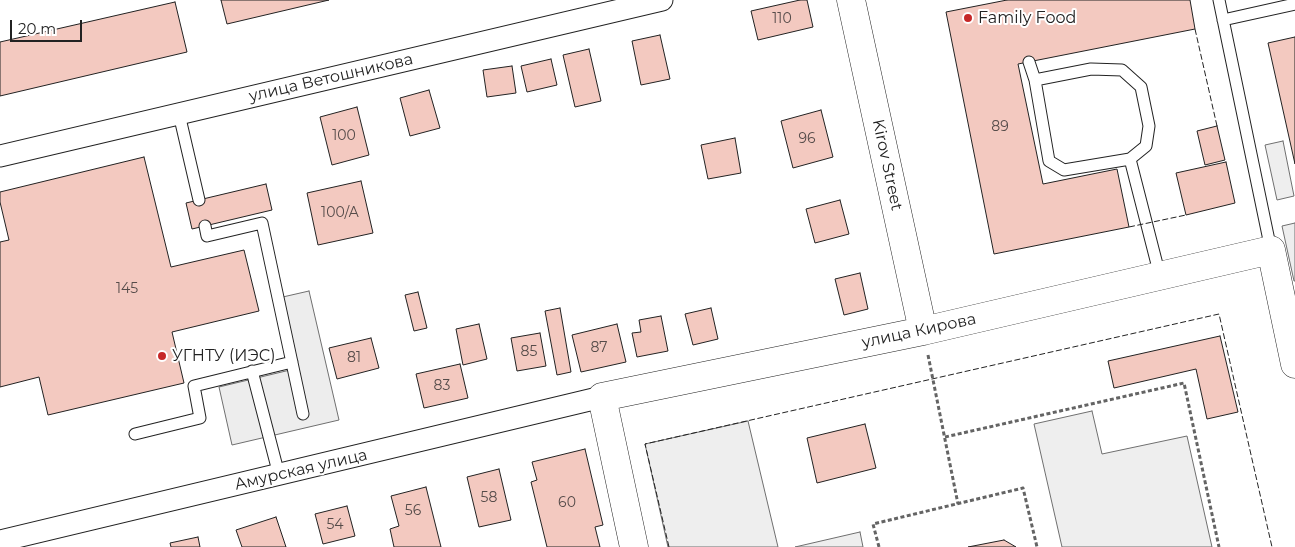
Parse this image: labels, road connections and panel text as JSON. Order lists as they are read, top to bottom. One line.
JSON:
{"streets":{"street":["улица Ветошникова","Kirov Street","улица Кирова","Амурская улица"]},"crossings":[["Kirov Street","улица Кирова"],["улица Кирова","Амурская улица"]],"places":["Family Food","УГНТУ (ИЭС)"],"house_numbers":["110","89","100","96","100/А","145","87","85","81","83","58","60","56","54"],"scale_bar":"20 m"}
